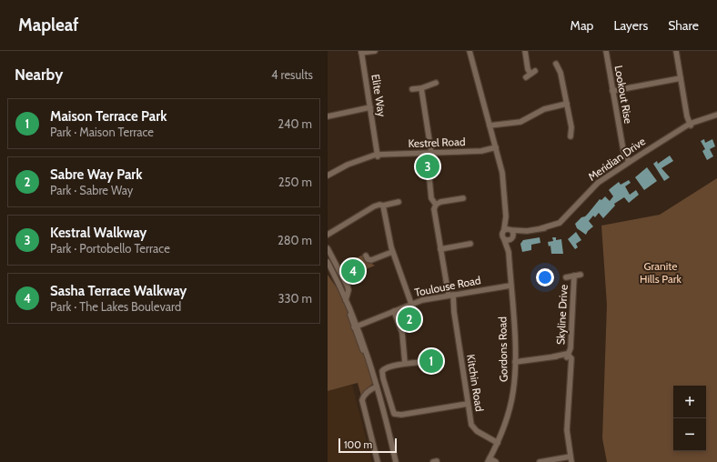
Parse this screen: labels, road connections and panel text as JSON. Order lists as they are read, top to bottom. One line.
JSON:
{"streets":{"street":["Lookout Rise","Elite Way","Kestrel Road","Meridian Drive","Toulouse Road","Skyline Drive","Gordons Road","Kitchin Road"]},"crossings":[["Lookout Rise","Meridian Drive"],["Elite Way","Kestrel Road"],["Meridian Drive","Gordons Road"],["Toulouse Road","Gordons Road"],["Toulouse Road","Kitchin Road"],["Gordons Road","Kitchin Road"]],"parks":["Granite Hills Park"],"scale_bar":"100 m","page":{"header":"Mapleaf","nav":["Map","Layers","Share"],"heading":["Nearby","4 results"],"list":[{"mark":"1","name":"Maison Terrace Park","note":"Park · Maison Terrace","value":"240 m"},{"mark":"2","name":"Sabre Way Park","note":"Park · Sabre Way","value":"250 m"},{"mark":"3","name":"Kestral Walkway","note":"Park · Portobello Terrace","value":"280 m"},{"mark":"4","name":"Sasha Terrace Walkway","note":"Park · The Lakes Boulevard","value":"330 m"}],"pins":["3","4","2","1"],"map_buttons":["+","−"],"scale":"100 m"}}
